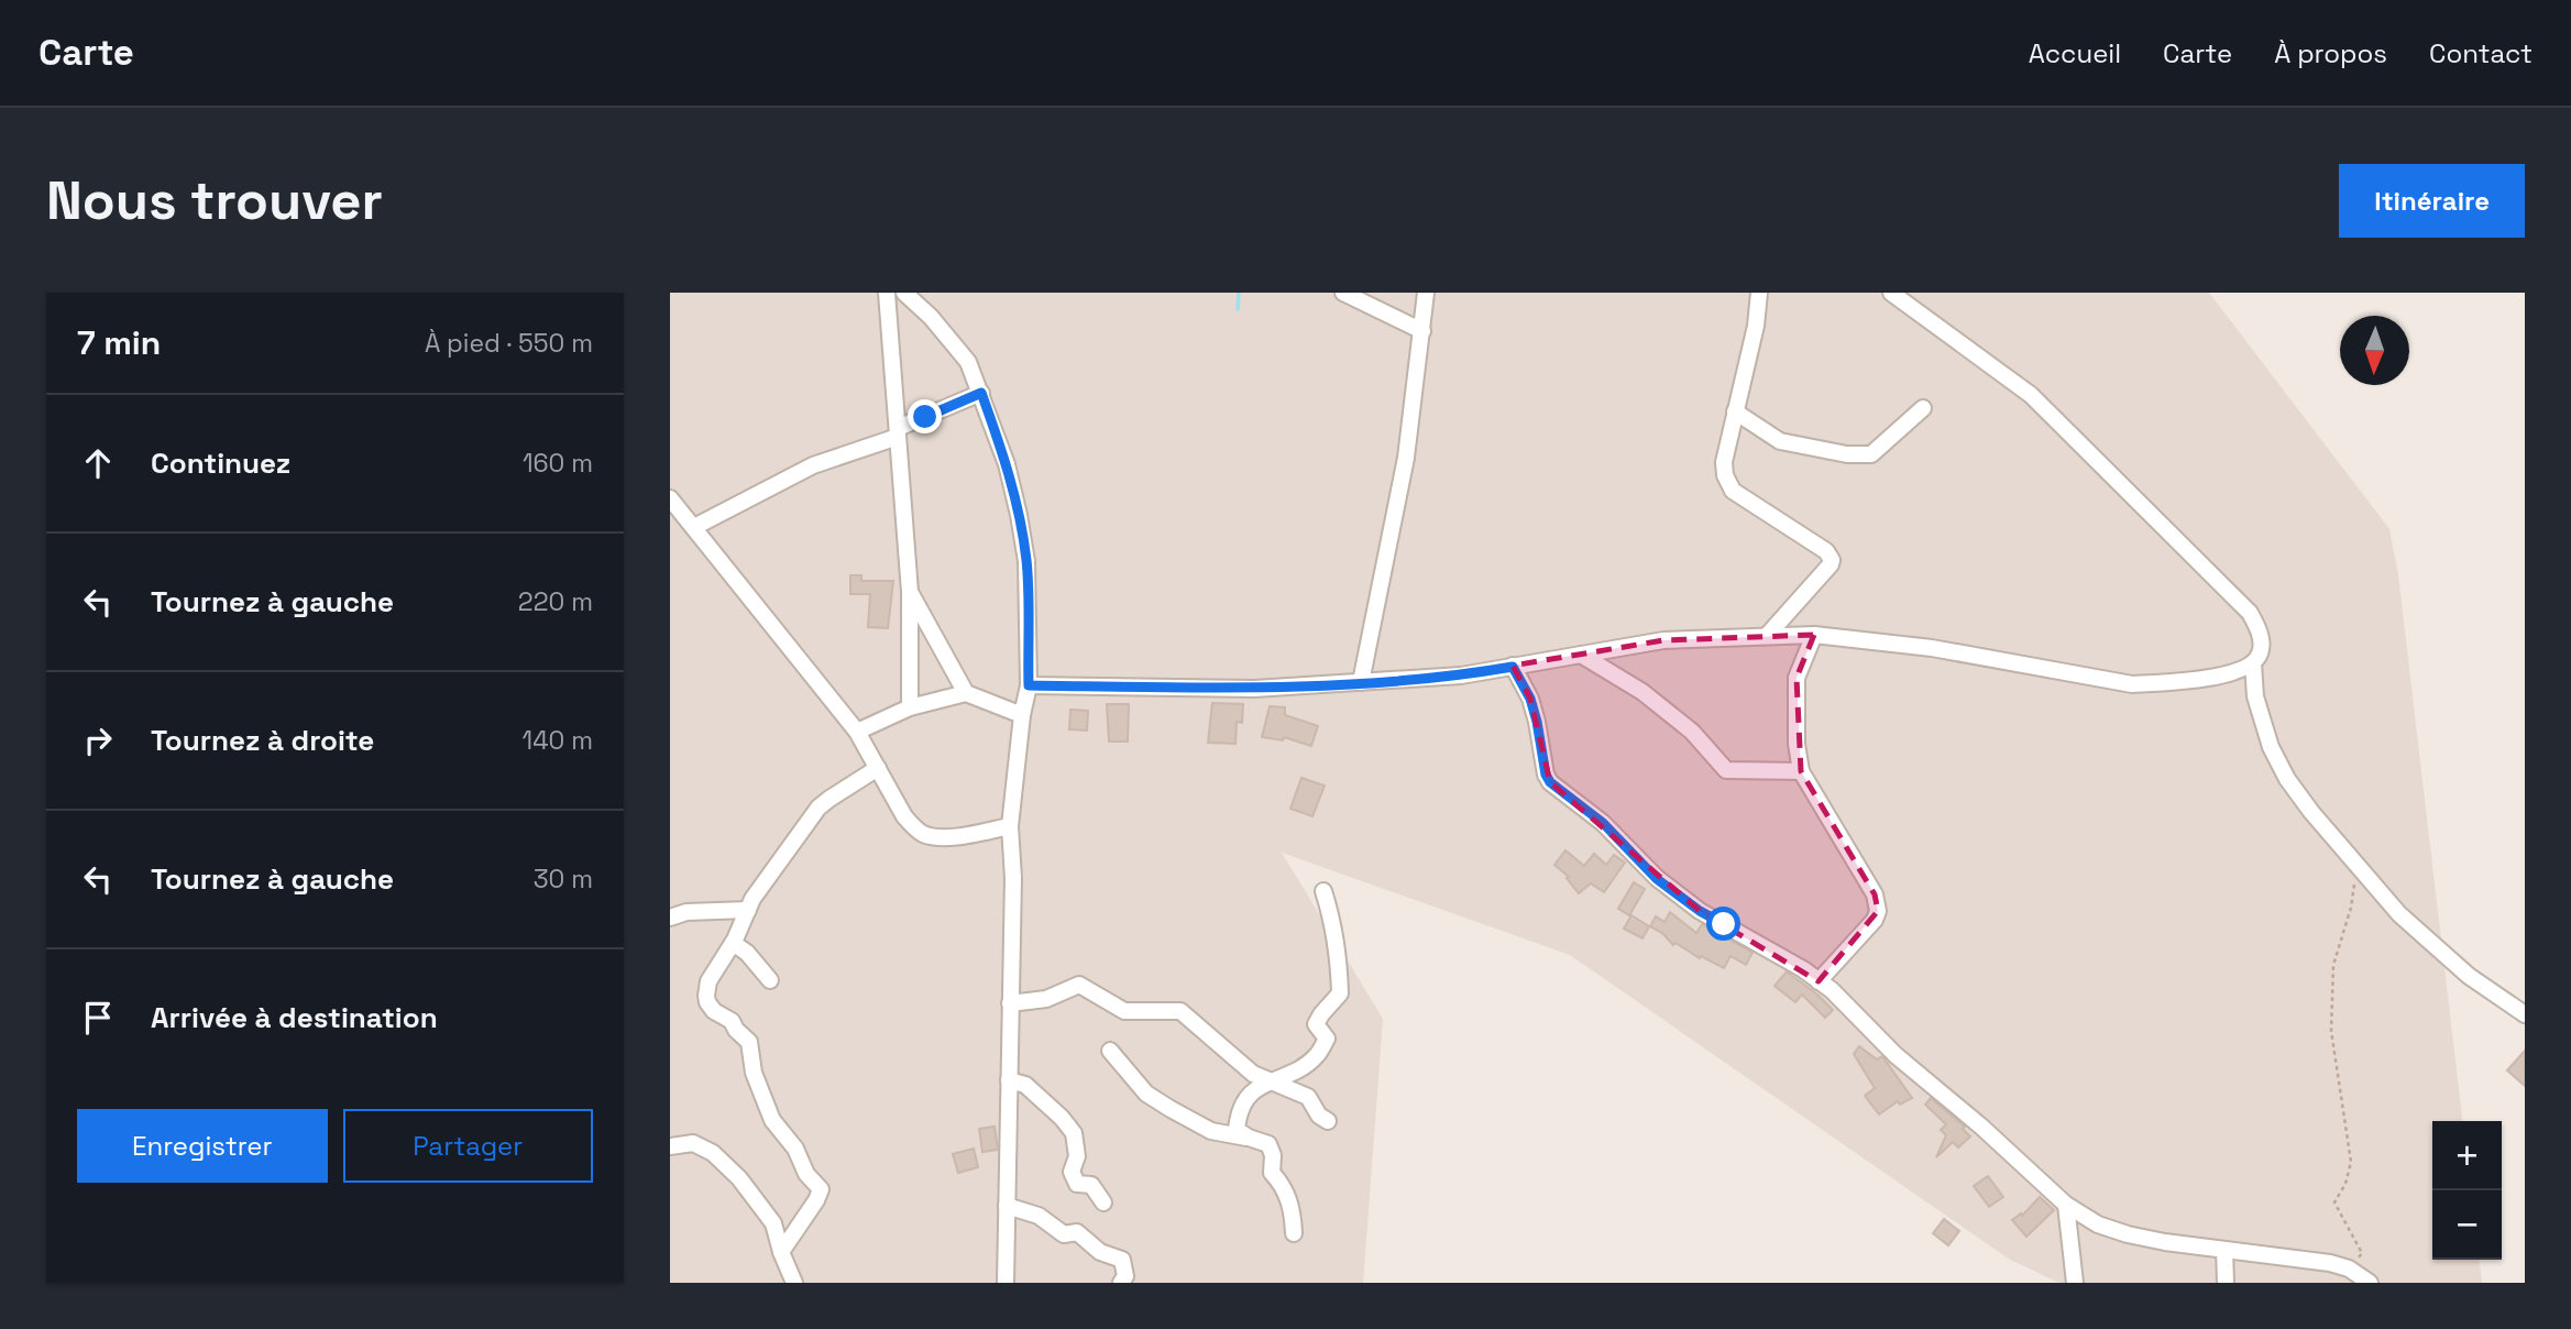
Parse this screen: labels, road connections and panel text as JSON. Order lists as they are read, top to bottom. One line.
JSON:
{"north":"bottom","page":{"header":"Carte","nav":["Accueil","Carte","À propos","Contact"],"buttons":["Itinéraire",["Enregistrer","Partager"]],"title":"Nous trouver","heading":["7 min","À pied · 550 m"],"list":[["Continuez","160 m"],["Tournez à gauche","220 m"],["Tournez à droite","140 m"],["Tournez à gauche","30 m"],"Arrivée à destination"],"map_buttons":["+","−"]}}
